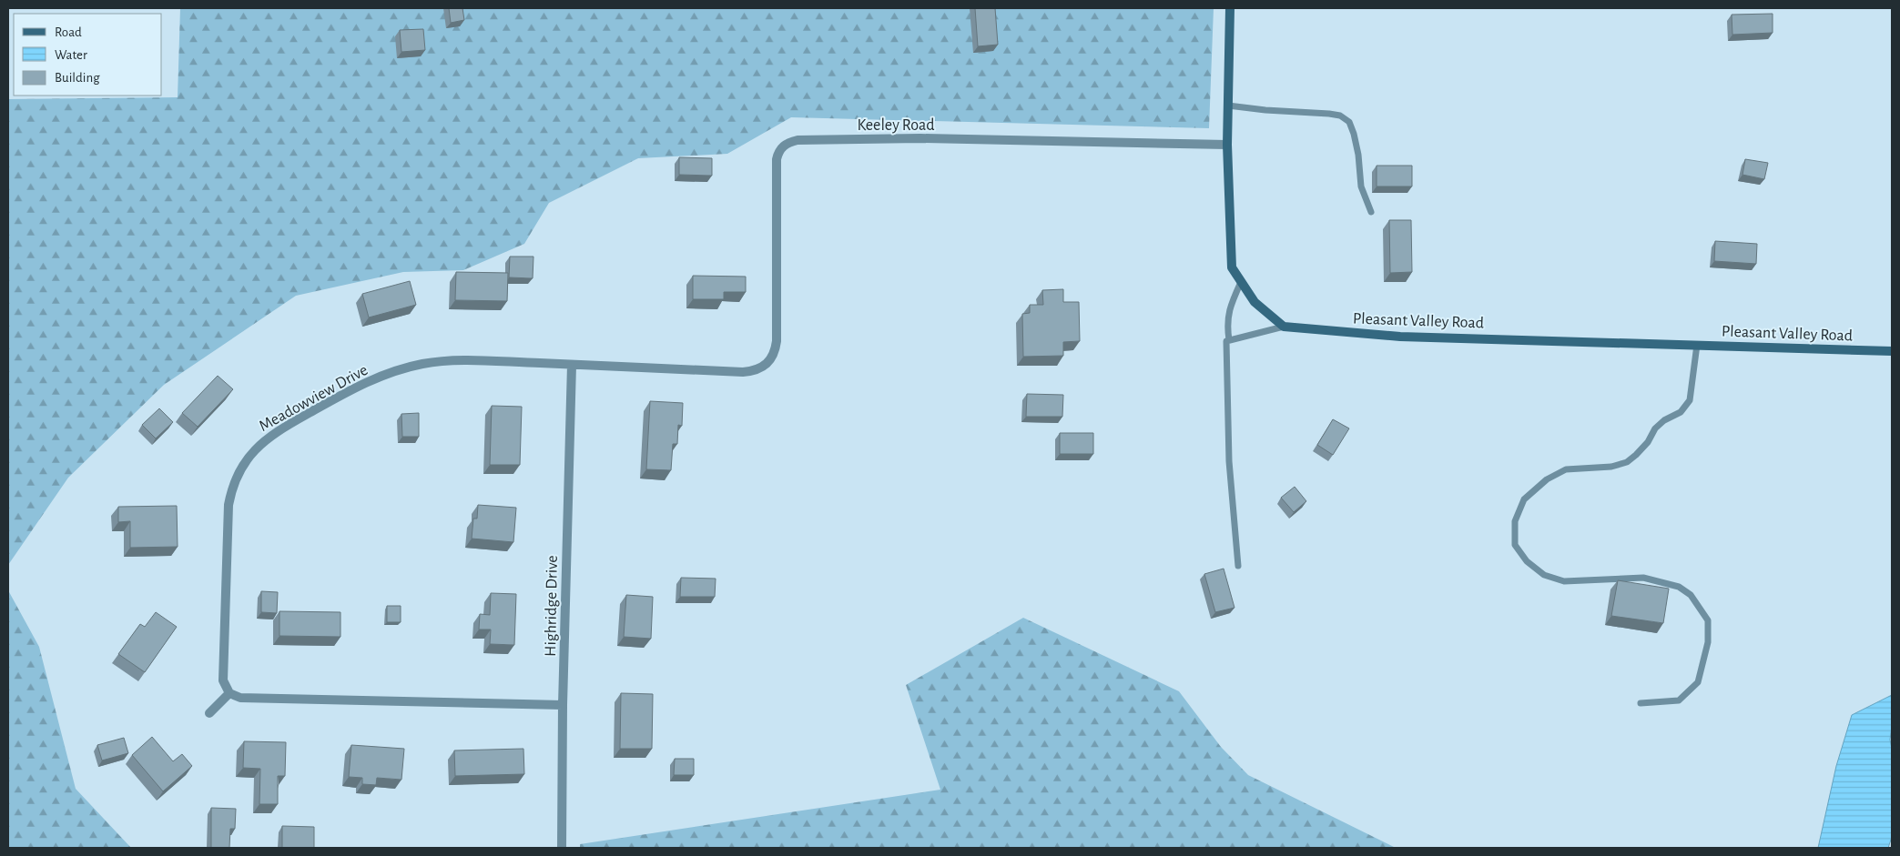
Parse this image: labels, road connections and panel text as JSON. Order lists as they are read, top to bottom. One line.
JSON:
{"streets":{"street":["Keeley Road","Pleasant Valley Road","Meadowview Drive","Highridge Drive"]},"crossings":[["Keeley Road","Meadowview Drive"],["Meadowview Drive","Highridge Drive"]],"legend":["Road","Water","Building"]}
